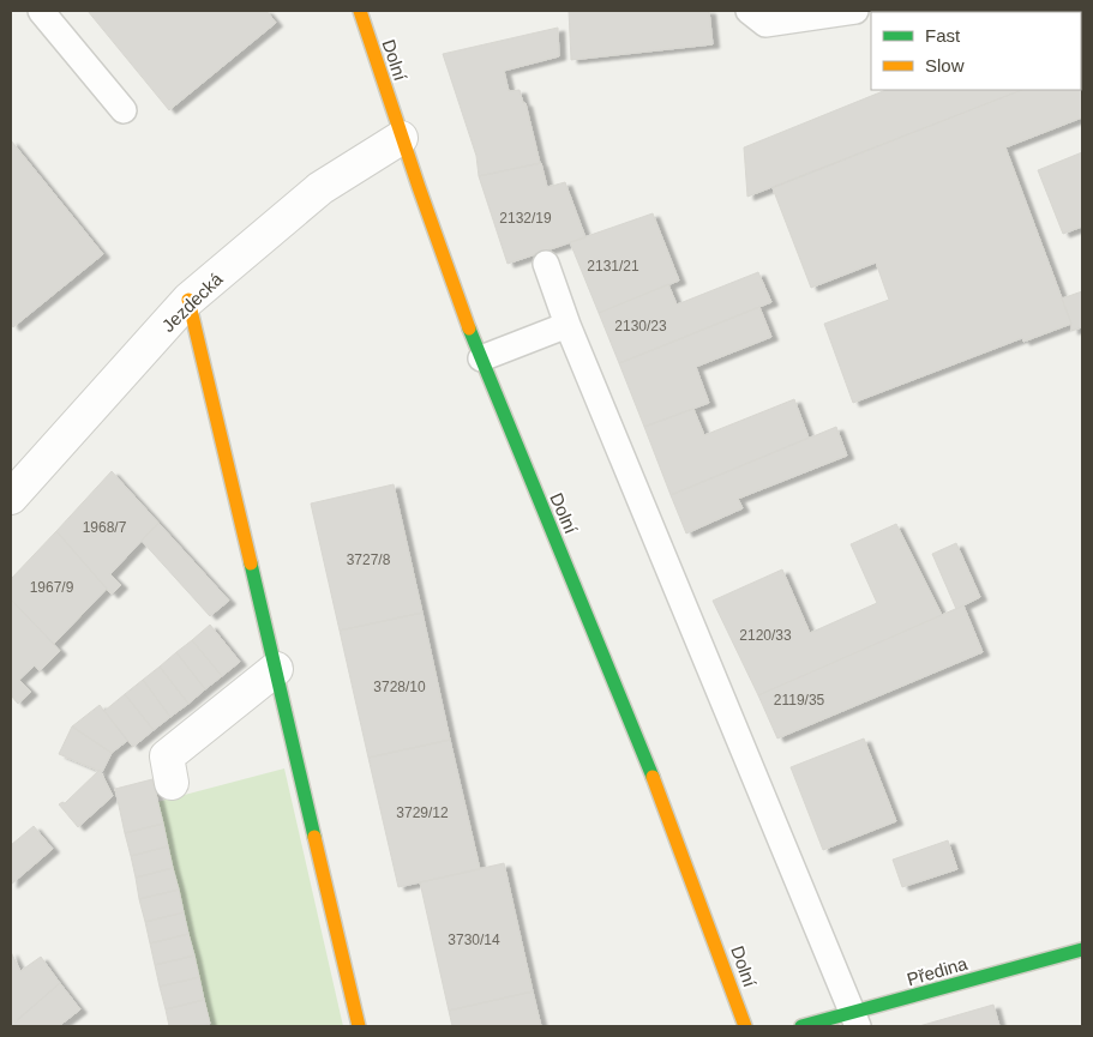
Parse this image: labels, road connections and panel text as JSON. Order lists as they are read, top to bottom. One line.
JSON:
{"streets":{"main road":["Dolní","Předina"],"street":["Jezdecká"]},"crossings":[["Dolní","Jezdecká"]],"house_numbers":["2132/19","2131/21","2130/23","1968/7","3727/8","1967/9","2120/33","3728/10","2119/35","3729/12","3730/14"],"legend":["Fast","Slow"]}
